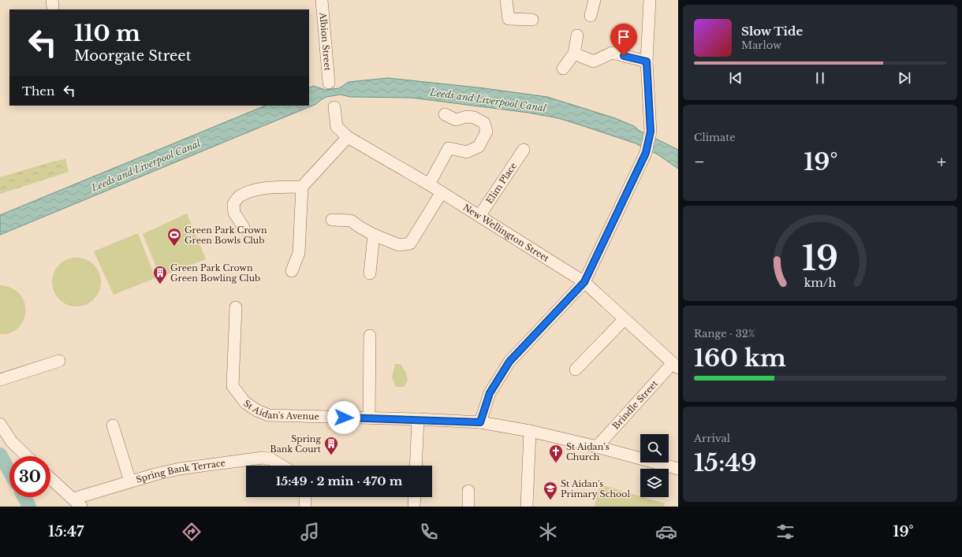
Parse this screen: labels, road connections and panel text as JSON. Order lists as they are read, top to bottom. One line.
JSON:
{"streets":{"street":["Albion Street","Elim Place","New Wellington Street","Brindle Street","St Aidan's Avenue","Spring Bank Terrace"]},"crossings":[["Elim Place","New Wellington Street"],["New Wellington Street","Brindle Street"],["Brindle Street","St Aidan's Avenue"]],"water":["Leeds and Liverpool Canal"],"places":{"sports":["Green Park Crown Green Bowls Club"],"building":["Green Park Crown Green Bowling Club","Spring Bank Court"],"church":["St Aidan’s Church"],"school or university":["St Aidan's Primary School"]},"page":{"turn":["110 m","Moorgate Street"],"song":["Slow Tide","Marlow"],"then":"Then","tile":["Climate",["Range · 32%","160 km"],["Arrival","15:49"]],"heat":["−","19°","+"],"limit":"30","trip":"15:49 · 2 min · 470 m","tabs":["15:47","19°"],"gauge":["19","km/h"]}}
